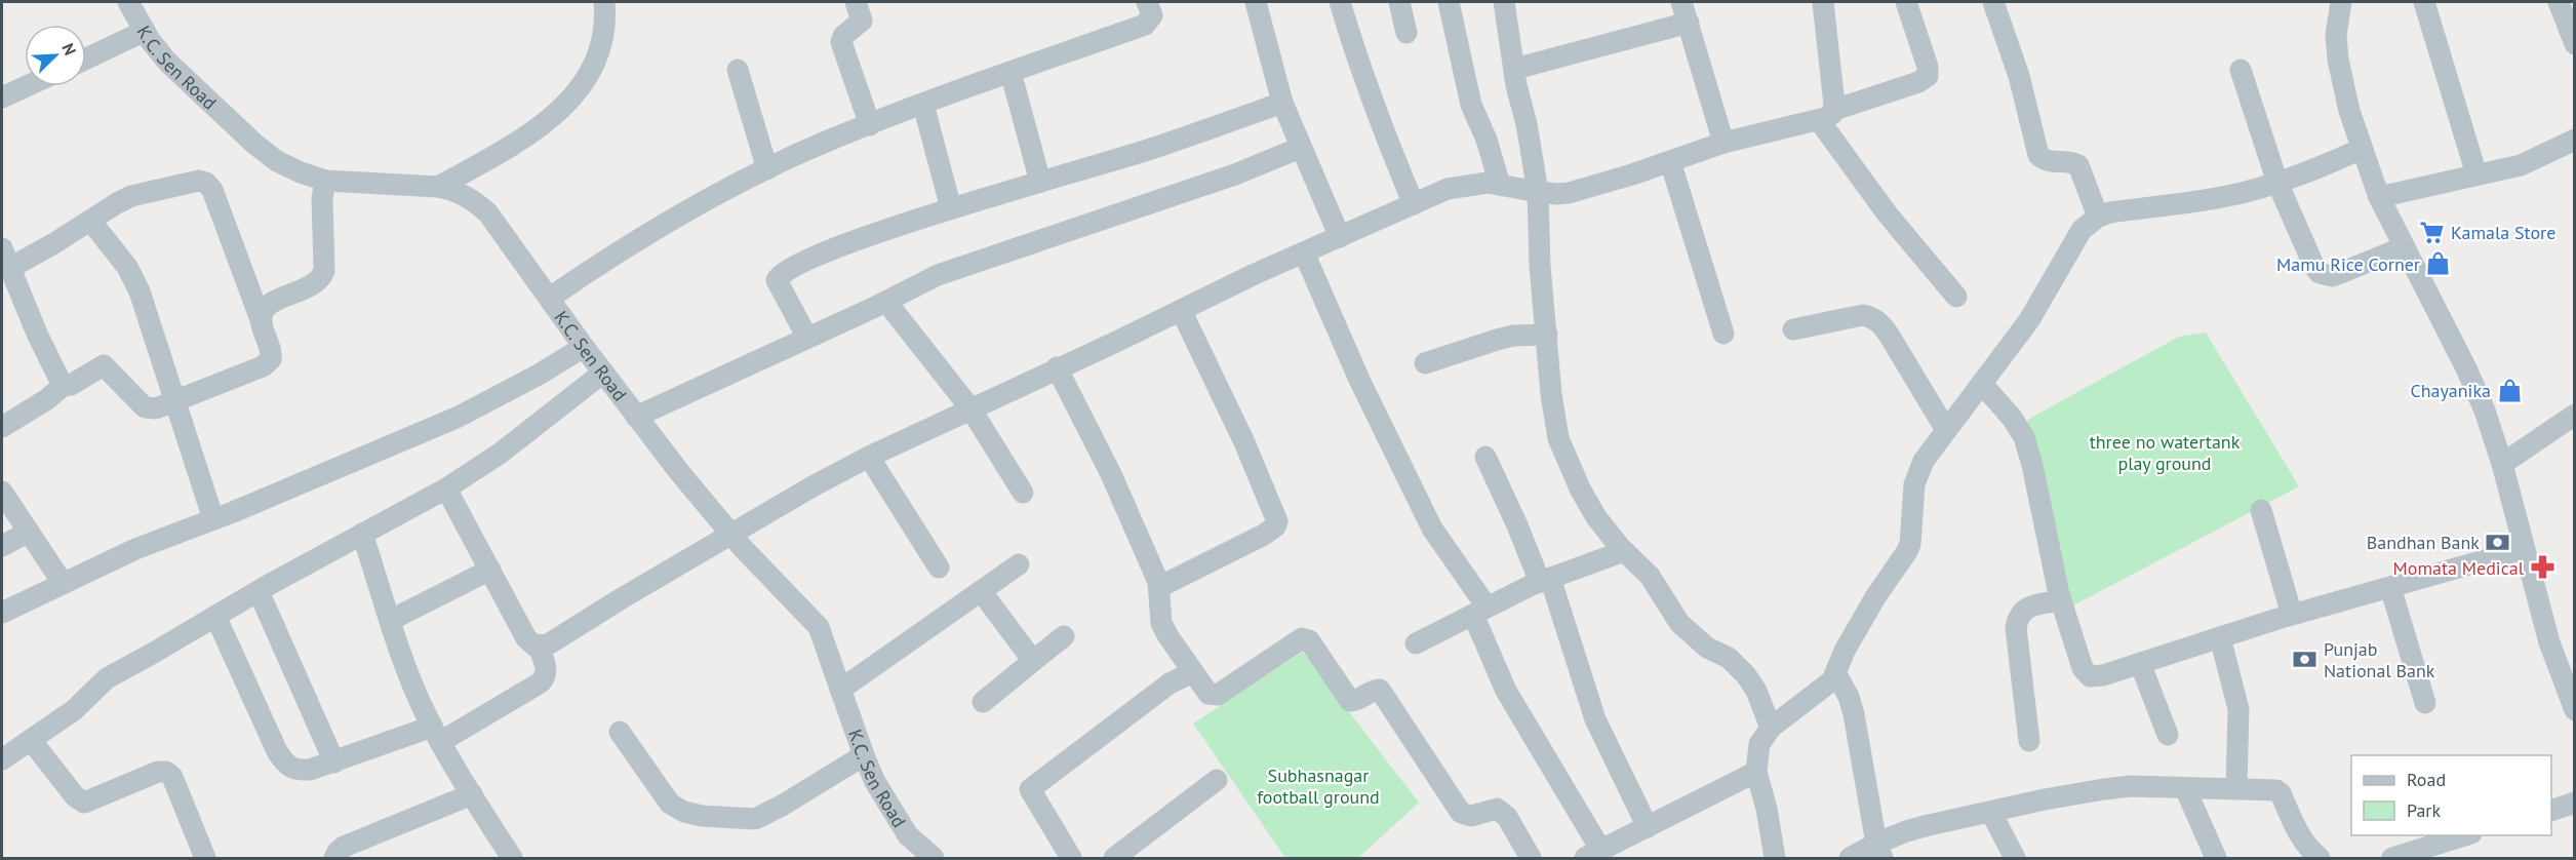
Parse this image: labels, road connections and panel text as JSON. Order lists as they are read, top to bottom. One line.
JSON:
{"streets":{"street":["K.C. Sen Road"]},"parks":["three no watertank play ground","Subhasnagar football ground"],"places":{"supermarket":["Kamala Store"],"shop":["Mamu Rice Corner","Chayanika"],"bank":["Bandhan Bank","Punjab National Bank"],"pharmacy":["Momata Medical"]},"legend":["Road","Park"],"north":"top right"}
